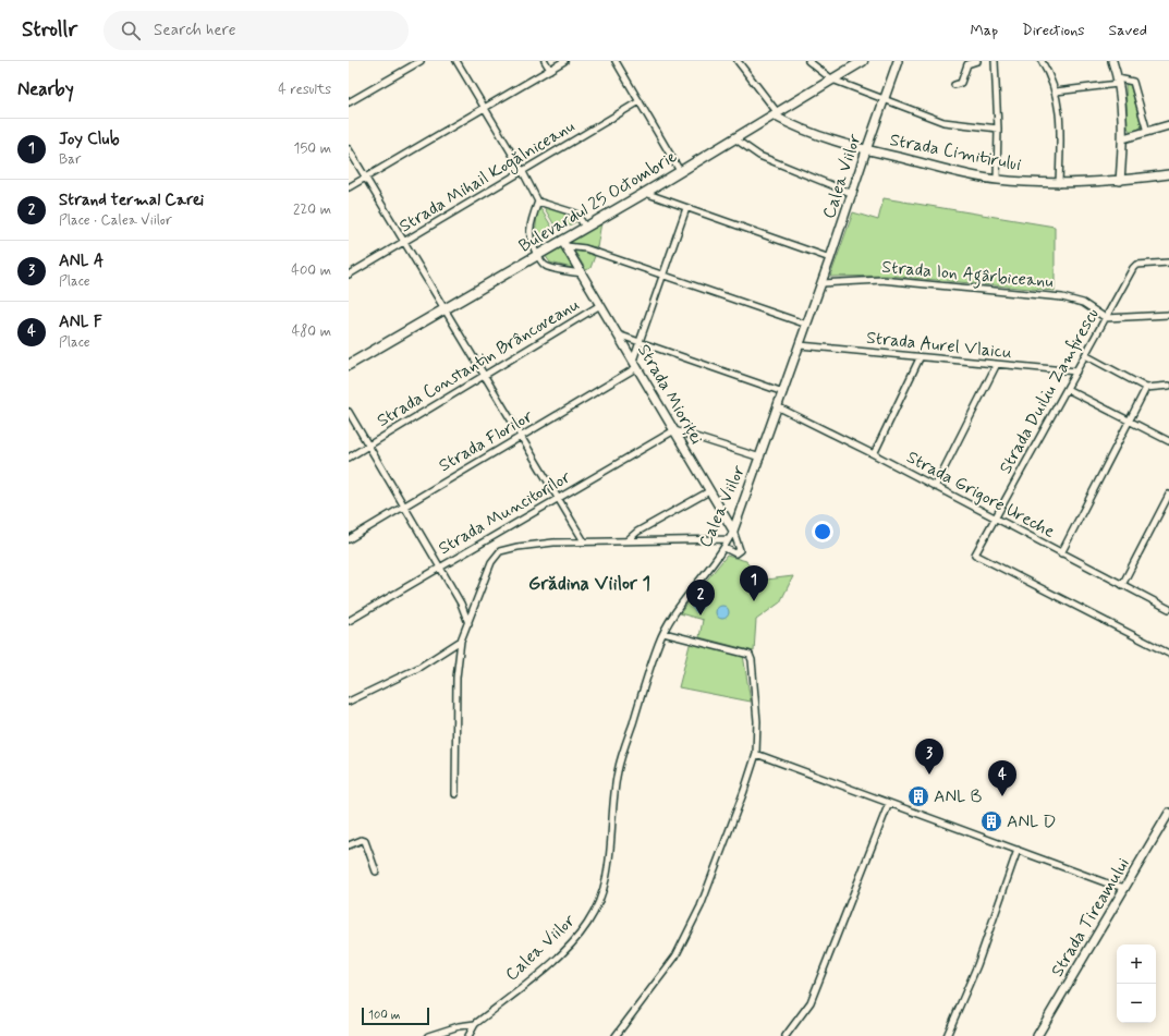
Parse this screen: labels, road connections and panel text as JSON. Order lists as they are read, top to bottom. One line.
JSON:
{"streets":{"main road":["Bulevardul 25 Octombrie"],"street":["Strada Cimitirului","Strada Mihail Kogălniceanu","Calea Viilor","Strada Ion Agârbiceanu","Strada Aurel Vlaicu","Strada Constantin Brâncoveanu","Strada Duiliu Zamfirescu","Strada Mioriței","Strada Florilor","Strada Grigore Ureche","Strada Muncitorilor","Strada Tireamului"]},"crossings":[["Strada Cimitirului","Calea Viilor"],["Strada Cimitirului","Bulevardul 25 Octombrie"],["Calea Viilor","Strada Ion Agârbiceanu"],["Calea Viilor","Strada Aurel Vlaicu"],["Calea Viilor","Strada Mioriței"],["Calea Viilor","Strada Grigore Ureche"],["Bulevardul 25 Octombrie","Strada Mioriței"],["Strada Ion Agârbiceanu","Strada Duiliu Zamfirescu"],["Strada Aurel Vlaicu","Strada Duiliu Zamfirescu"],["Strada Constantin Brâncoveanu","Strada Mioriței"],["Strada Duiliu Zamfirescu","Strada Grigore Ureche"],["Strada Mioriței","Strada Florilor"],["Strada Mioriței","Strada Muncitorilor"]],"districts":["Grădina Viilor 1"],"places":{"building":["ANL B","ANL D"]},"scale_bar":"100 m","page":{"header":"Strollr","search":"Search here","nav":["Map","Directions","Saved"],"heading":["Nearby","4 results"],"list":[{"mark":"1","name":"Joy Club","note":"Bar","value":"150 m"},{"mark":"2","name":"Strand termal Carei","note":"Place · Calea Viilor","value":"220 m"},{"mark":"3","name":"ANL A","note":"Place","value":"400 m"},{"mark":"4","name":"ANL F","note":"Place","value":"480 m"}],"pins":["1","2","3","4"],"map_buttons":["+","−"],"scale":"100 m"}}
